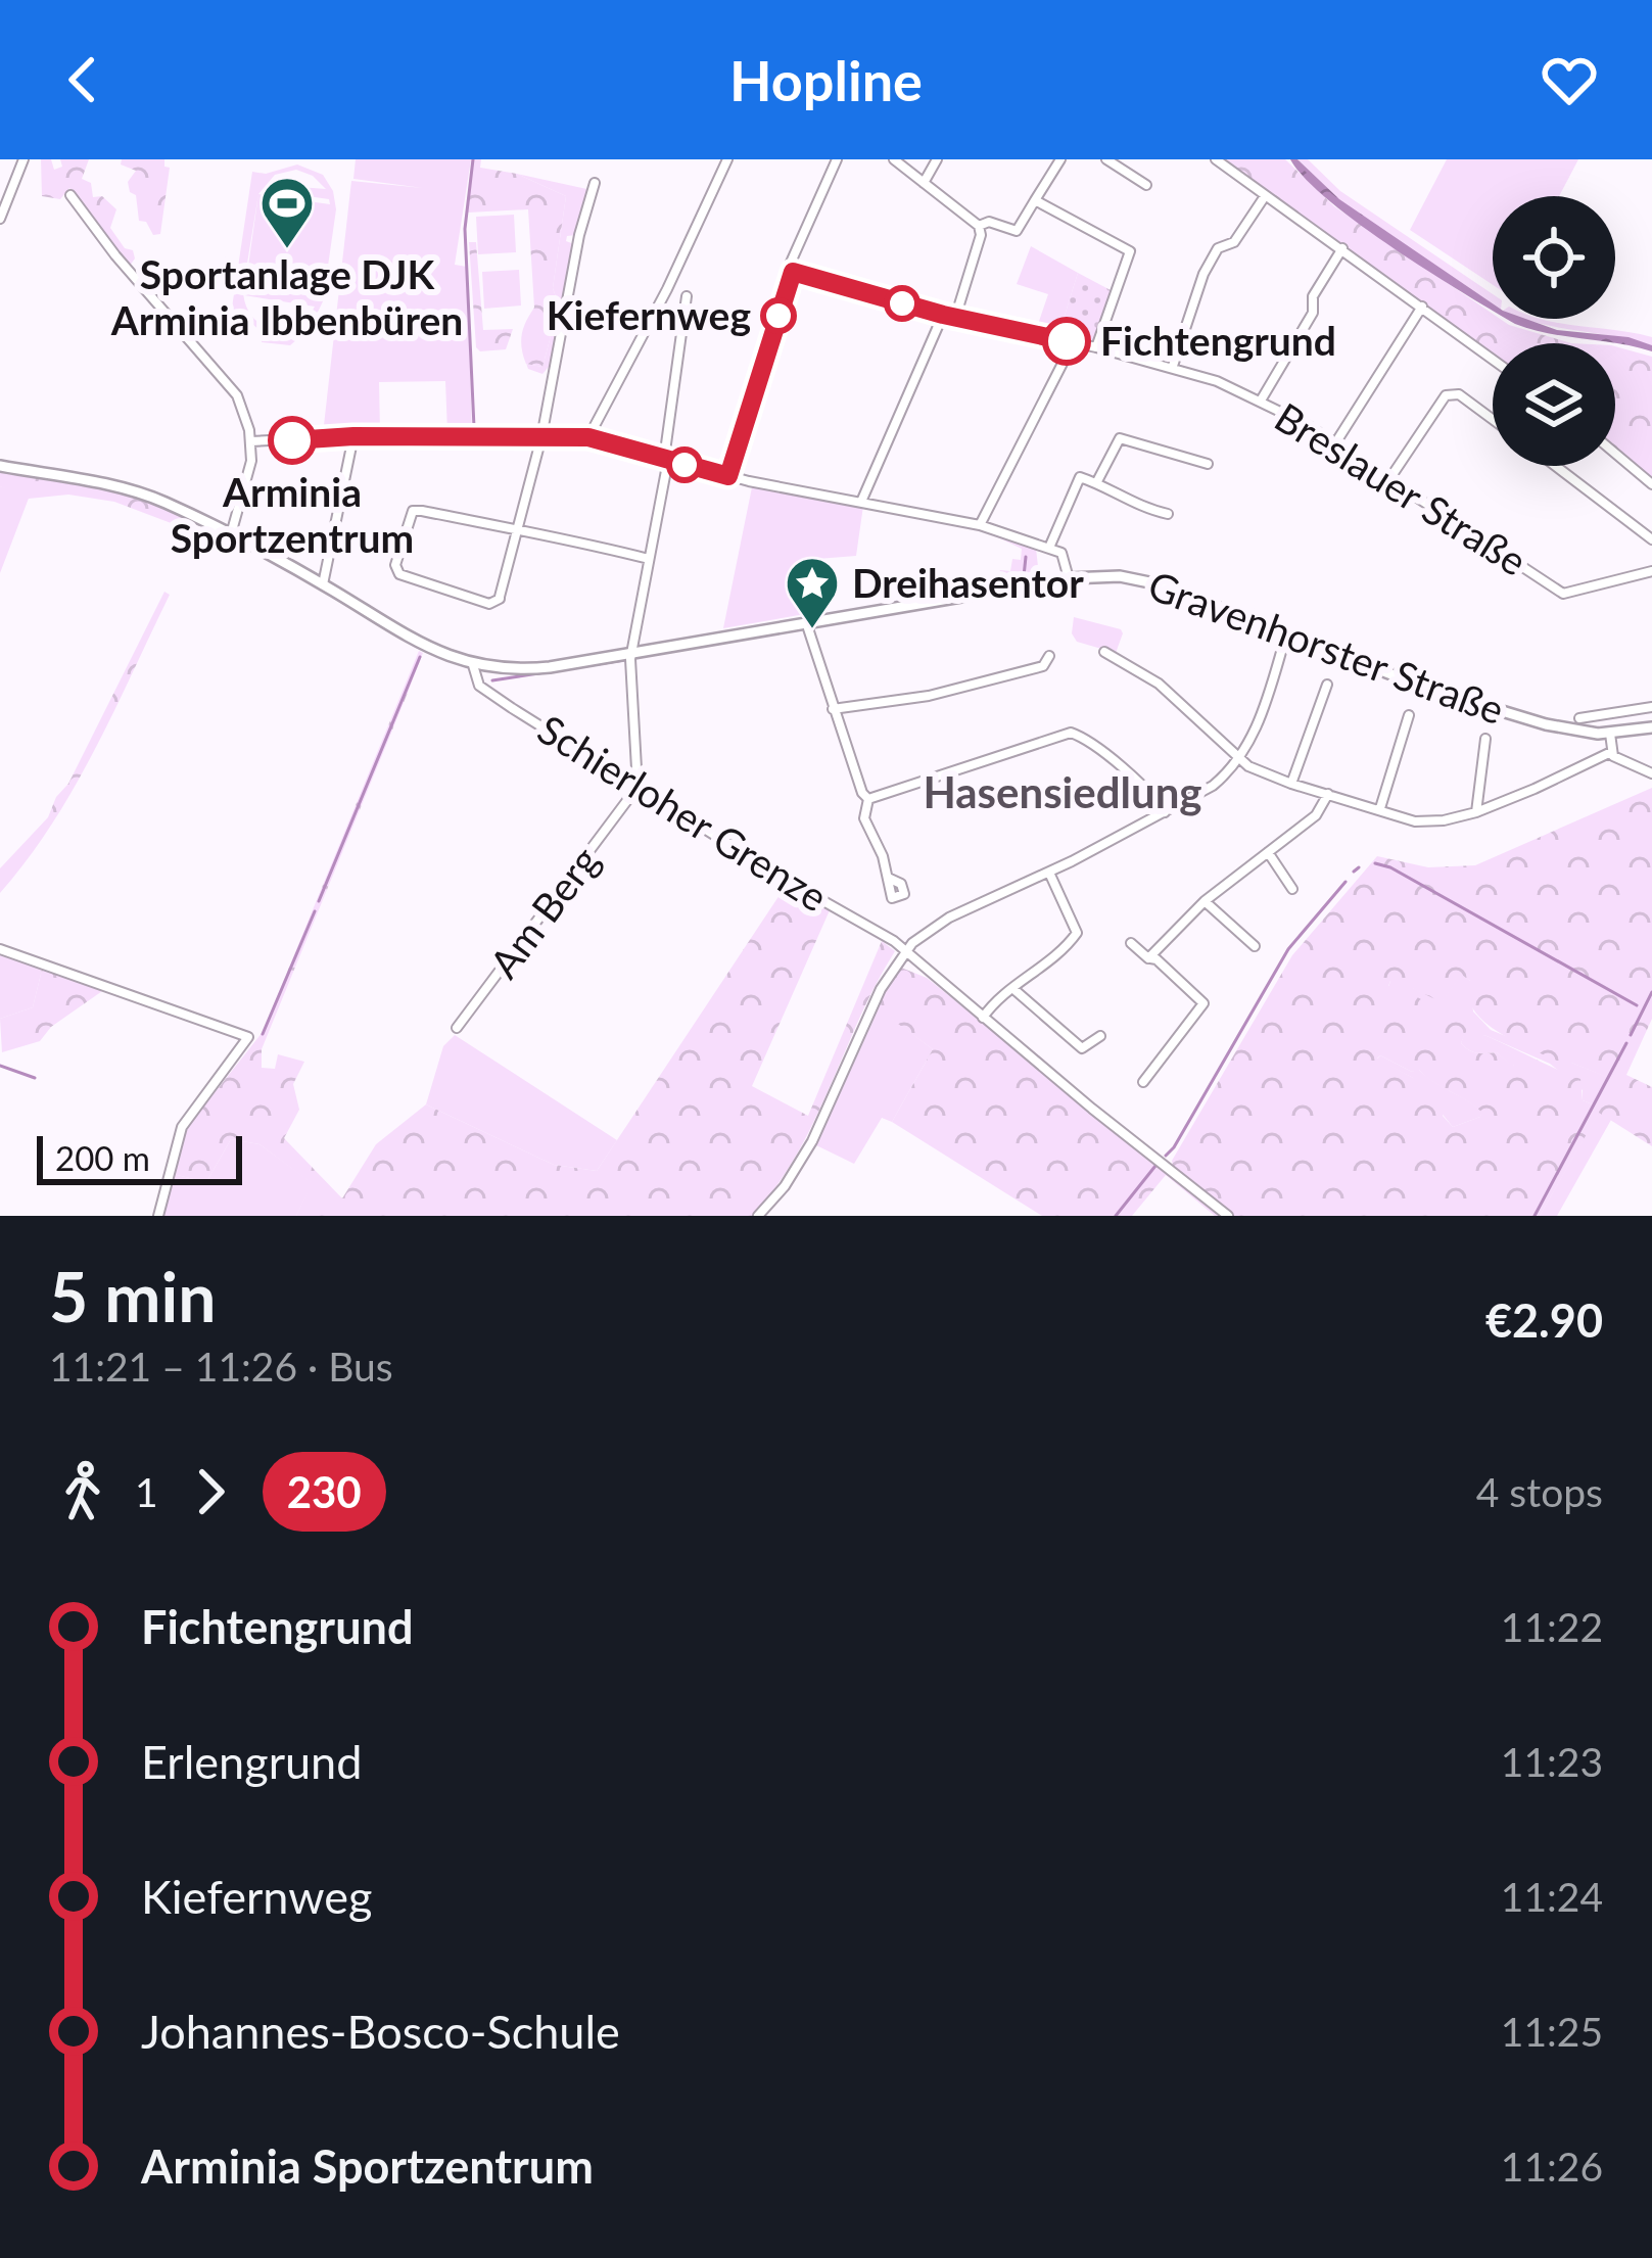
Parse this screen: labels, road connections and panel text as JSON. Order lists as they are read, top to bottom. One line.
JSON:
{"streets":{"main road":["Gravenhorster Straße"],"street":["Breslauer Straße","Schierloher Grenze","Am Berg"]},"crossings":[["Gravenhorster Straße","Schierloher Grenze"],["Schierloher Grenze","Am Berg"]],"districts":["Hasensiedlung"],"places":{"sports":["Sportanlage DJK Arminia Ibbenbüren"],"other":["Kiefernweg","Fichtengrund","Arminia Sportzentrum"],"place":["Dreihasentor"]},"lines":["bus line 230"],"scale_bar":"200 m","page":{"header":"Hopline","scale":"200 m","heading":["5 min","11:21 – 11:26 · Bus","€2.90"],"legs":["1","230","4 stops"],"list":[{"name":"Fichtengrund","value":"11:22"},{"name":"Erlengrund","value":"11:23"},{"name":"Kiefernweg","value":"11:24"},{"name":"Johannes-Bosco-Schule","value":"11:25"},{"name":"Arminia Sportzentrum","value":"11:26"}]}}
